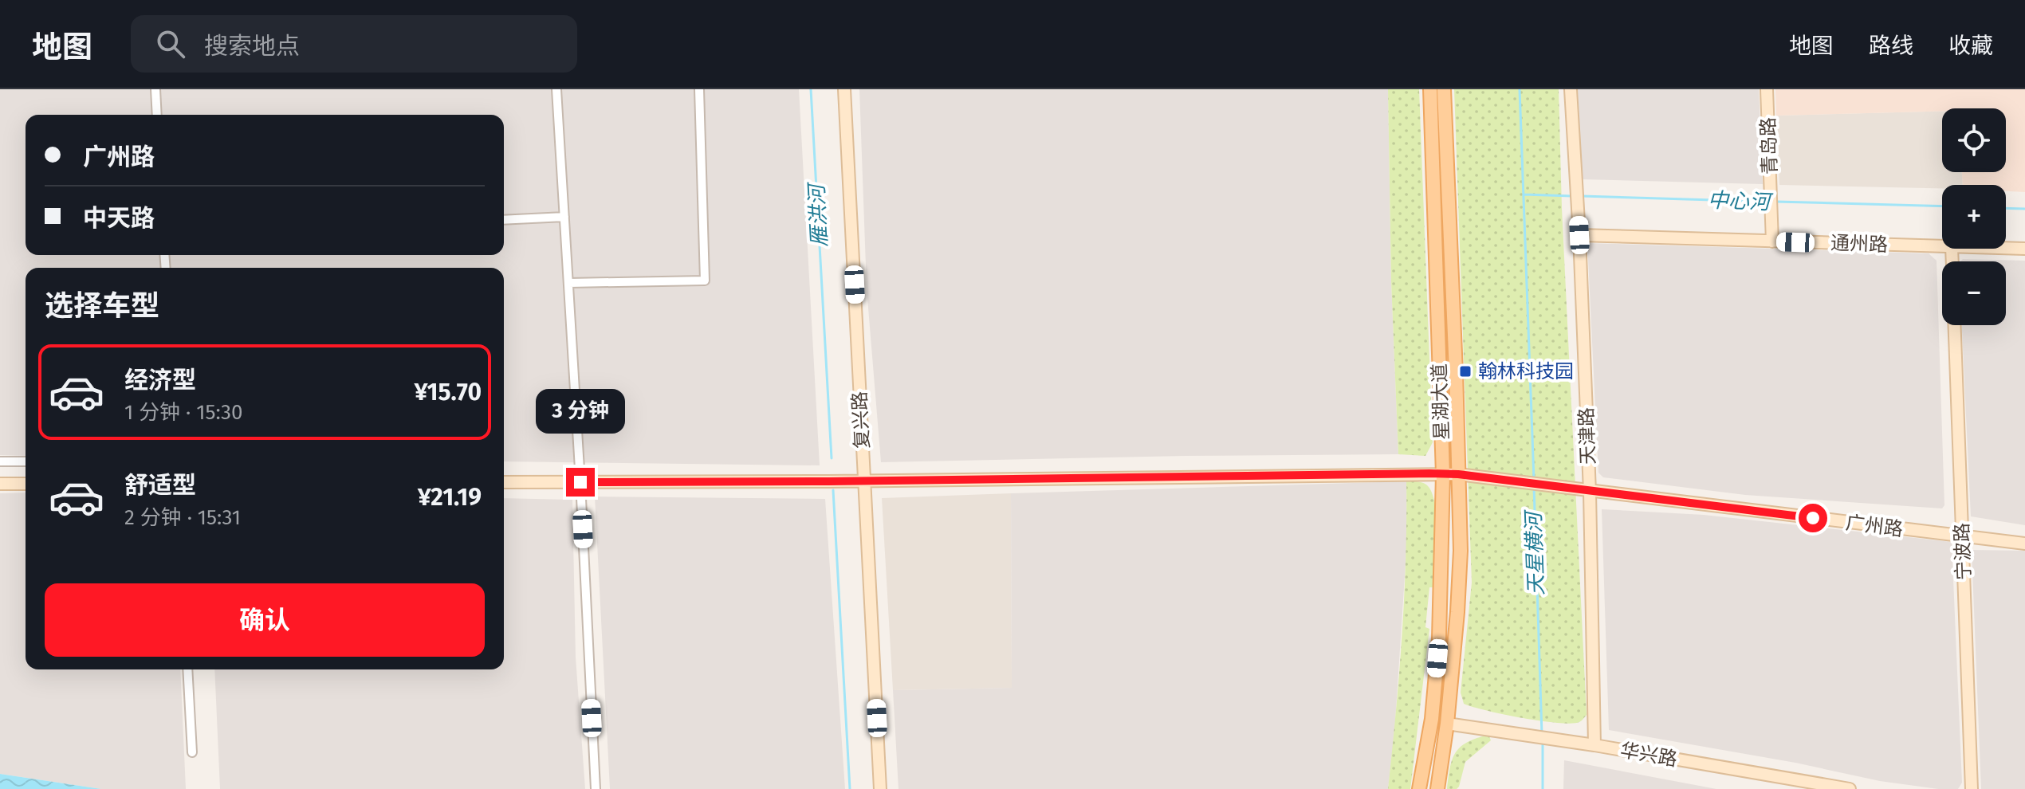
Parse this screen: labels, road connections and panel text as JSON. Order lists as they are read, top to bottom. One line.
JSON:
{"streets":{"main road":["星湖大道"],"street":["青岛路","通州路","复兴路","天津路","广州路","宁波路","华兴路"]},"crossings":[["青岛路","通州路"],["通州路","天津路"],["星湖大道","广州路"],["星湖大道","华兴路"],["复兴路","广州路"],["天津路","广州路"],["天津路","华兴路"],["广州路","宁波路"]],"water":["中心河","雁洪河","天星横河"],"places":{"transit":["翰林科技园"]},"page":{"header":"地图","search":"搜索地点","nav":["地图","路线","收藏"],"map_buttons":["+","−"],"banner":["广州路","中天路"],"heading":"选择车型","list":[{"name":"经济型","note":"1 分钟 · 15:30","value":"¥15.70"},{"name":"舒适型","note":"2 分钟 · 15:31","value":"¥21.19"}],"bubble":"3 分钟","buttons":"确认"}}
